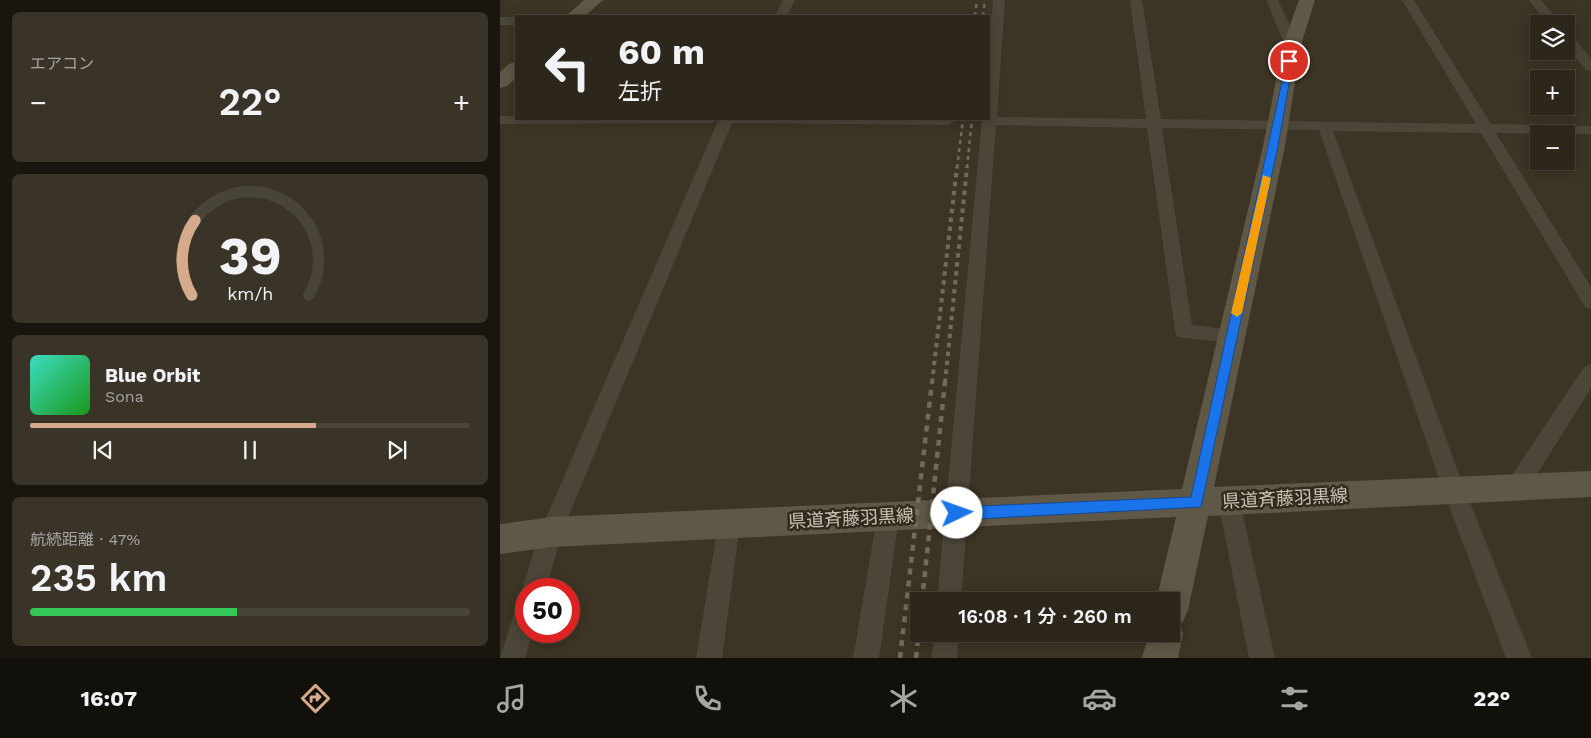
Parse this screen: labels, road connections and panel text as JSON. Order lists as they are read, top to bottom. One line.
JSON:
{"streets":{"street":["県道斉藤羽黒線"]},"page":{"tile":["エアコン",["航続距離 · 47%","235 km"]],"map_buttons":["+","−"],"turn":["60 m","左折"],"heat":["−","22°","+"],"song":["Blue Orbit","Sona"],"limit":"50","trip":"16:08 · 1 分 · 260 m","tabs":["16:07","22°"],"gauge":["39","km/h"]}}
